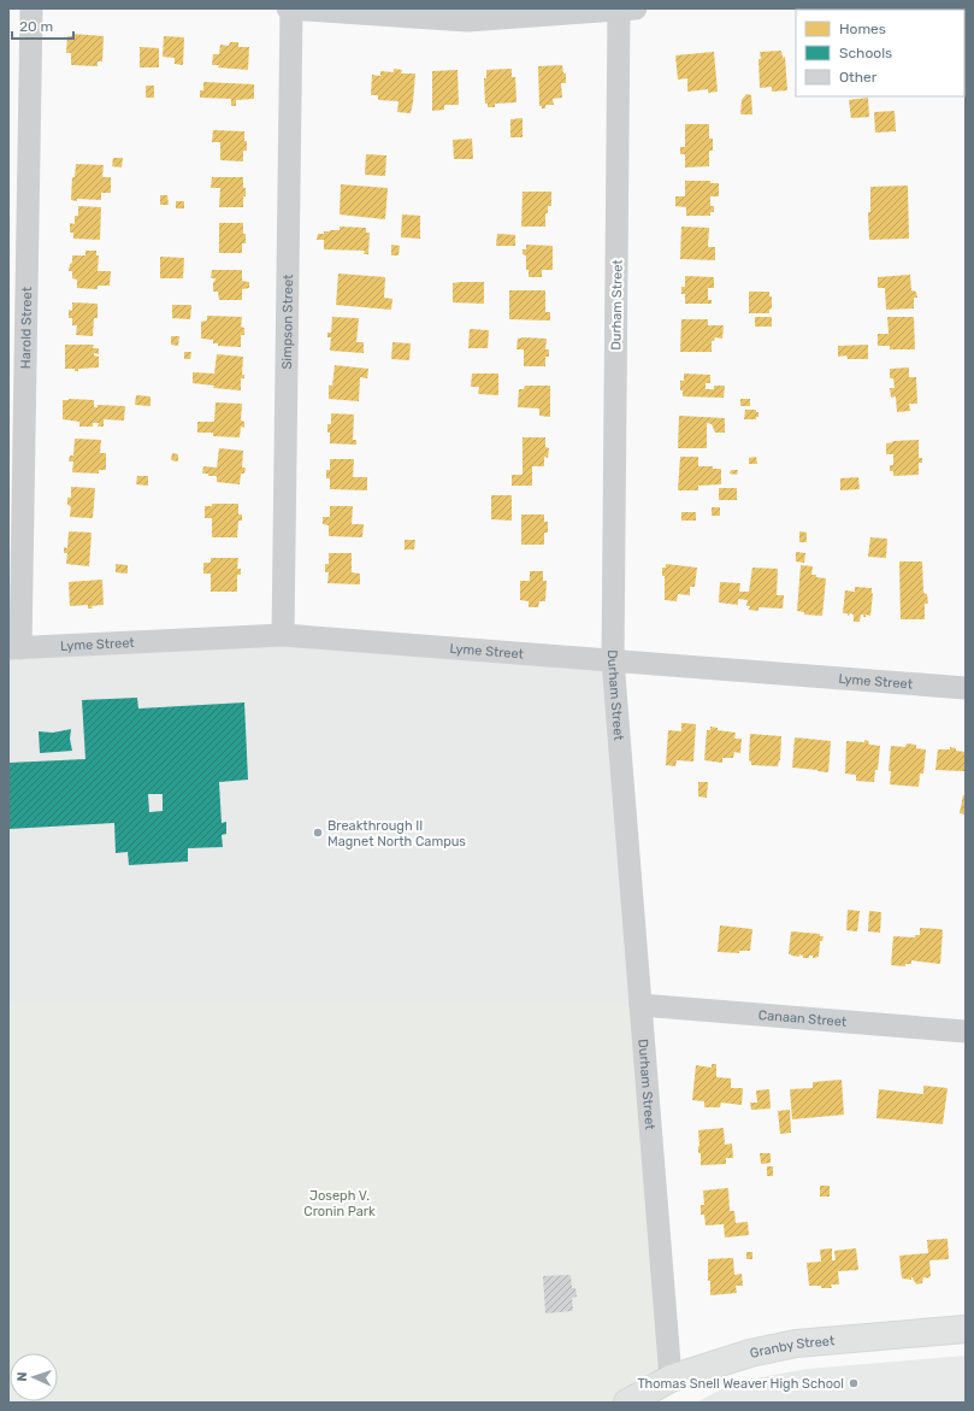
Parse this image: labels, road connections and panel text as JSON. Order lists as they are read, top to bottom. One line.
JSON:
{"streets":{"main road":["Granby Street"],"street":["Durham Street","Simpson Street","Harold Street","Lyme Street","Canaan Street"]},"crossings":[["Durham Street","Lyme Street"],["Durham Street","Canaan Street"],["Durham Street","Granby Street"],["Simpson Street","Lyme Street"],["Harold Street","Lyme Street"]],"parks":["Joseph V. Cronin Park"],"places":["Breakthrough II Magnet North Campus","Thomas Snell Weaver High School"],"legend":["Homes","Schools","Other"],"scale_bar":"20 m","north":"left"}
